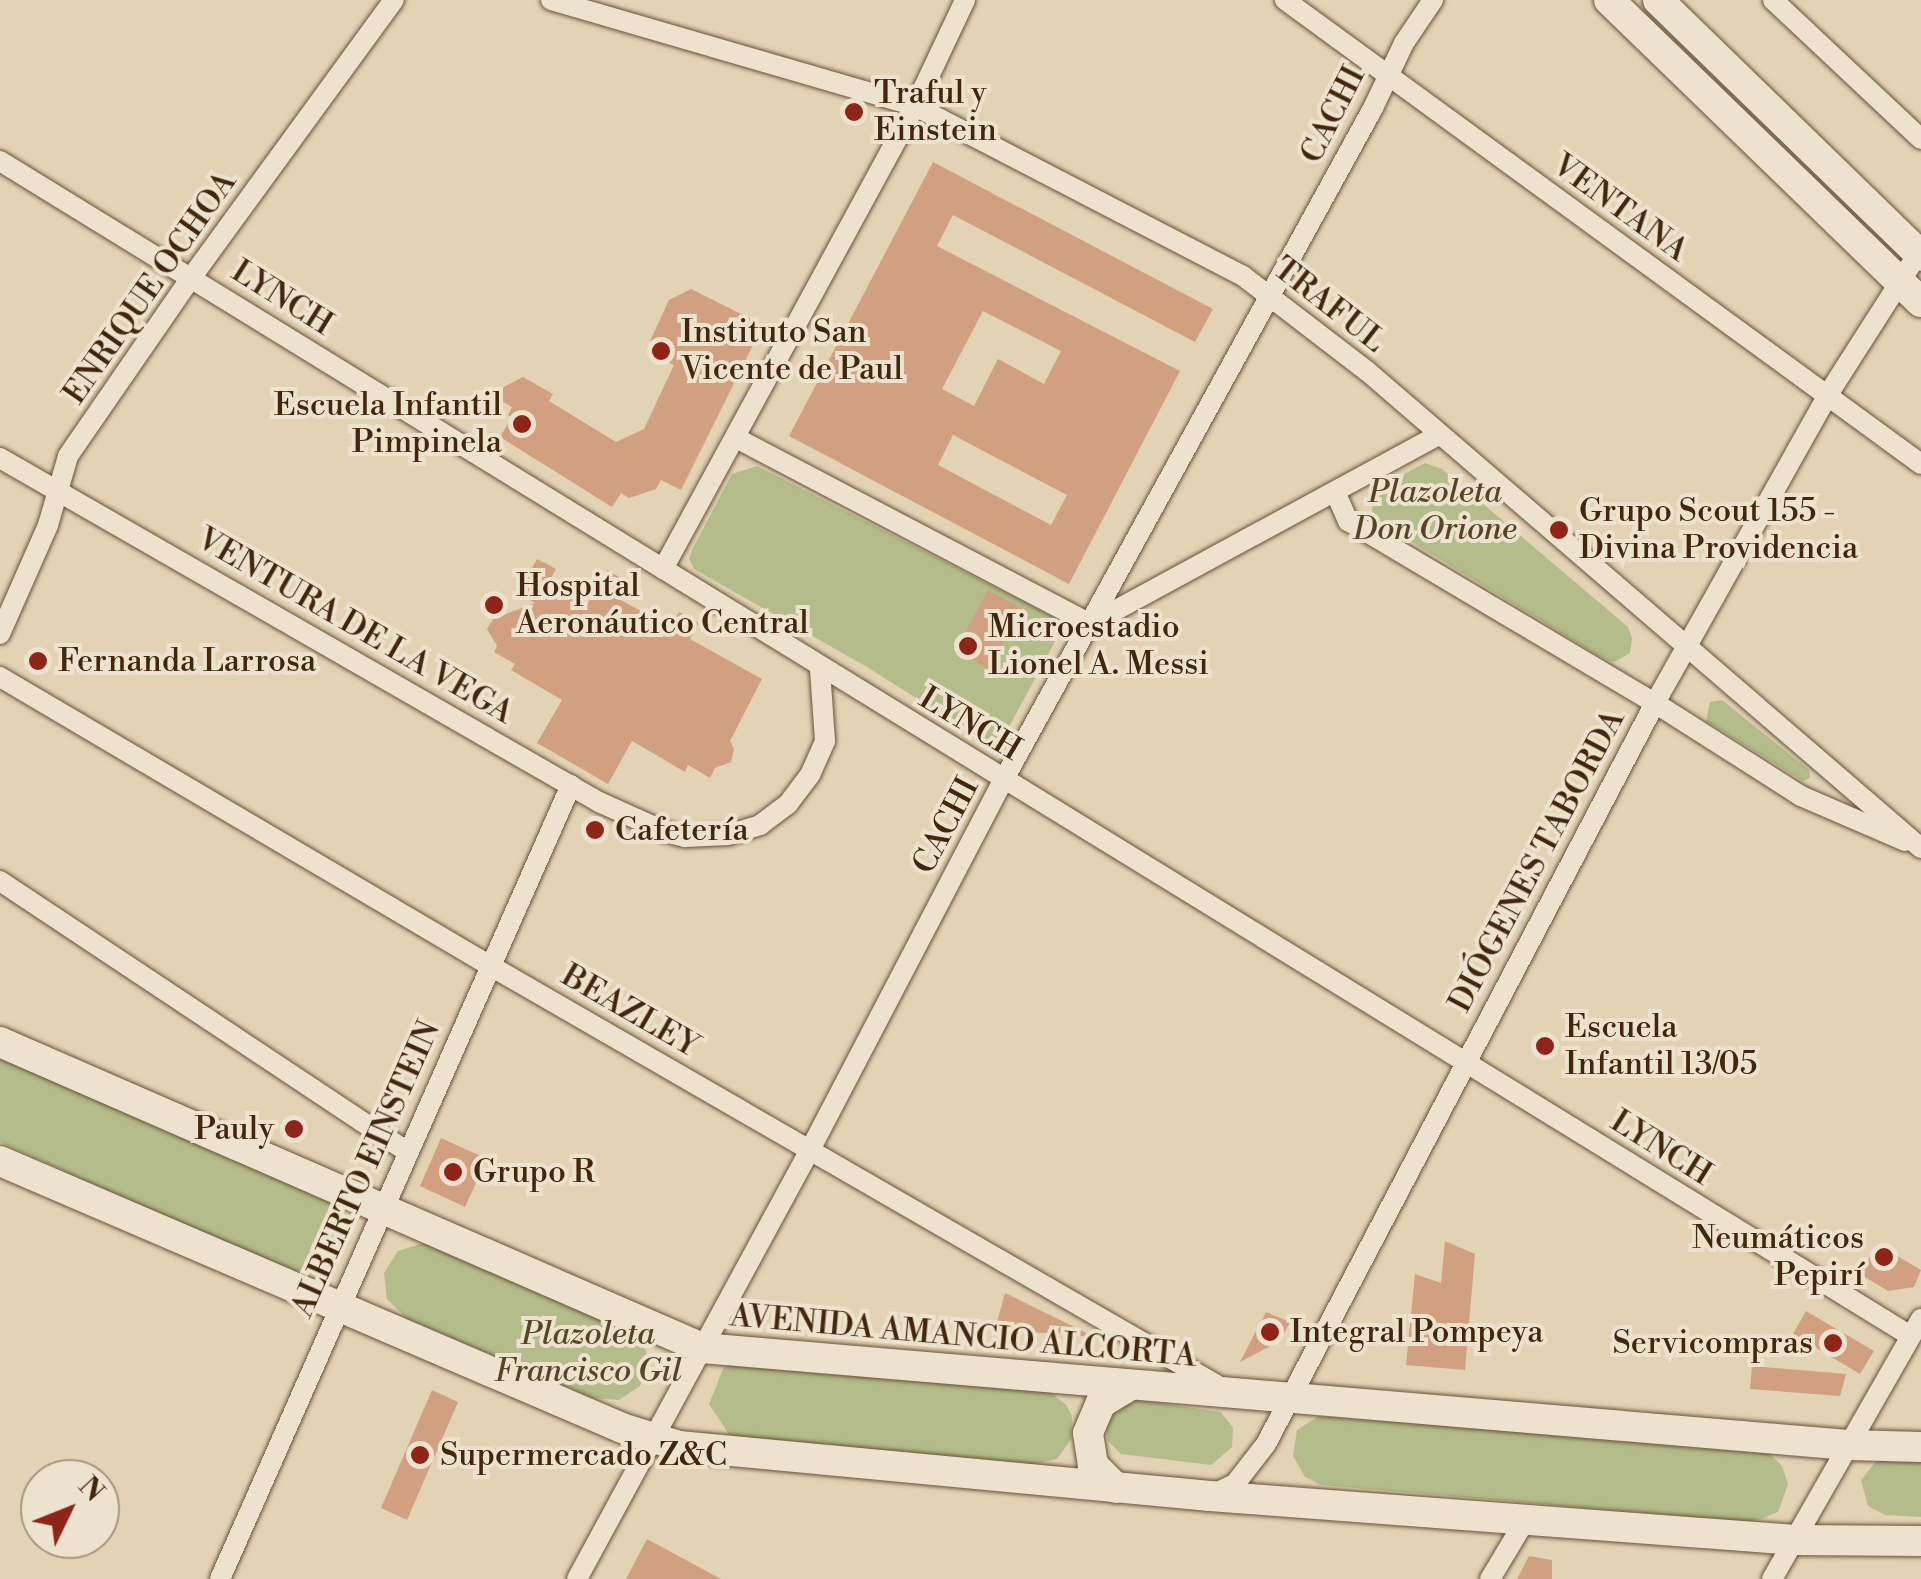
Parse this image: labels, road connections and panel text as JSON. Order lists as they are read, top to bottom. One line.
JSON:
{"streets":{"main road":["AVENIDA AMANCIO ALCORTA"],"street":["CACHI","VENTANA","ENRIQUE OCHOA","LYNCH","TRAFUL","VENTURA DE LA VEGA","DIÓGENES TABORDA","BEAZLEY","ALBERTO EINSTEIN"]},"crossings":[["CACHI","VENTANA"],["CACHI","LYNCH"],["CACHI","TRAFUL"],["CACHI","BEAZLEY"],["CACHI","AVENIDA AMANCIO ALCORTA"],["VENTANA","DIÓGENES TABORDA"],["ENRIQUE OCHOA","LYNCH"],["ENRIQUE OCHOA","VENTURA DE LA VEGA"],["LYNCH","VENTURA DE LA VEGA"],["LYNCH","DIÓGENES TABORDA"],["TRAFUL","DIÓGENES TABORDA"],["VENTURA DE LA VEGA","ALBERTO EINSTEIN"],["DIÓGENES TABORDA","AVENIDA AMANCIO ALCORTA"],["BEAZLEY","ALBERTO EINSTEIN"],["BEAZLEY","AVENIDA AMANCIO ALCORTA"],["ALBERTO EINSTEIN","AVENIDA AMANCIO ALCORTA"]],"parks":["Plazoleta Don Orione","Plazoleta Francisco Gil"],"places":["Traful y Einstein","Instituto San Vicente de Paul","Escuela Infantil Pimpinela","Grupo Scout 155 - Divina Providencia","Hospital Aeronáutico Central","Microestadio Lionel A. Messi","Fernanda Larrosa","Cafetería","Escuela Infantil 13/05","Pauly","Grupo R","Neumáticos Pepirí","Integral Pompeya","Servicompras","Supermercado Z&C"],"north":"top right"}
